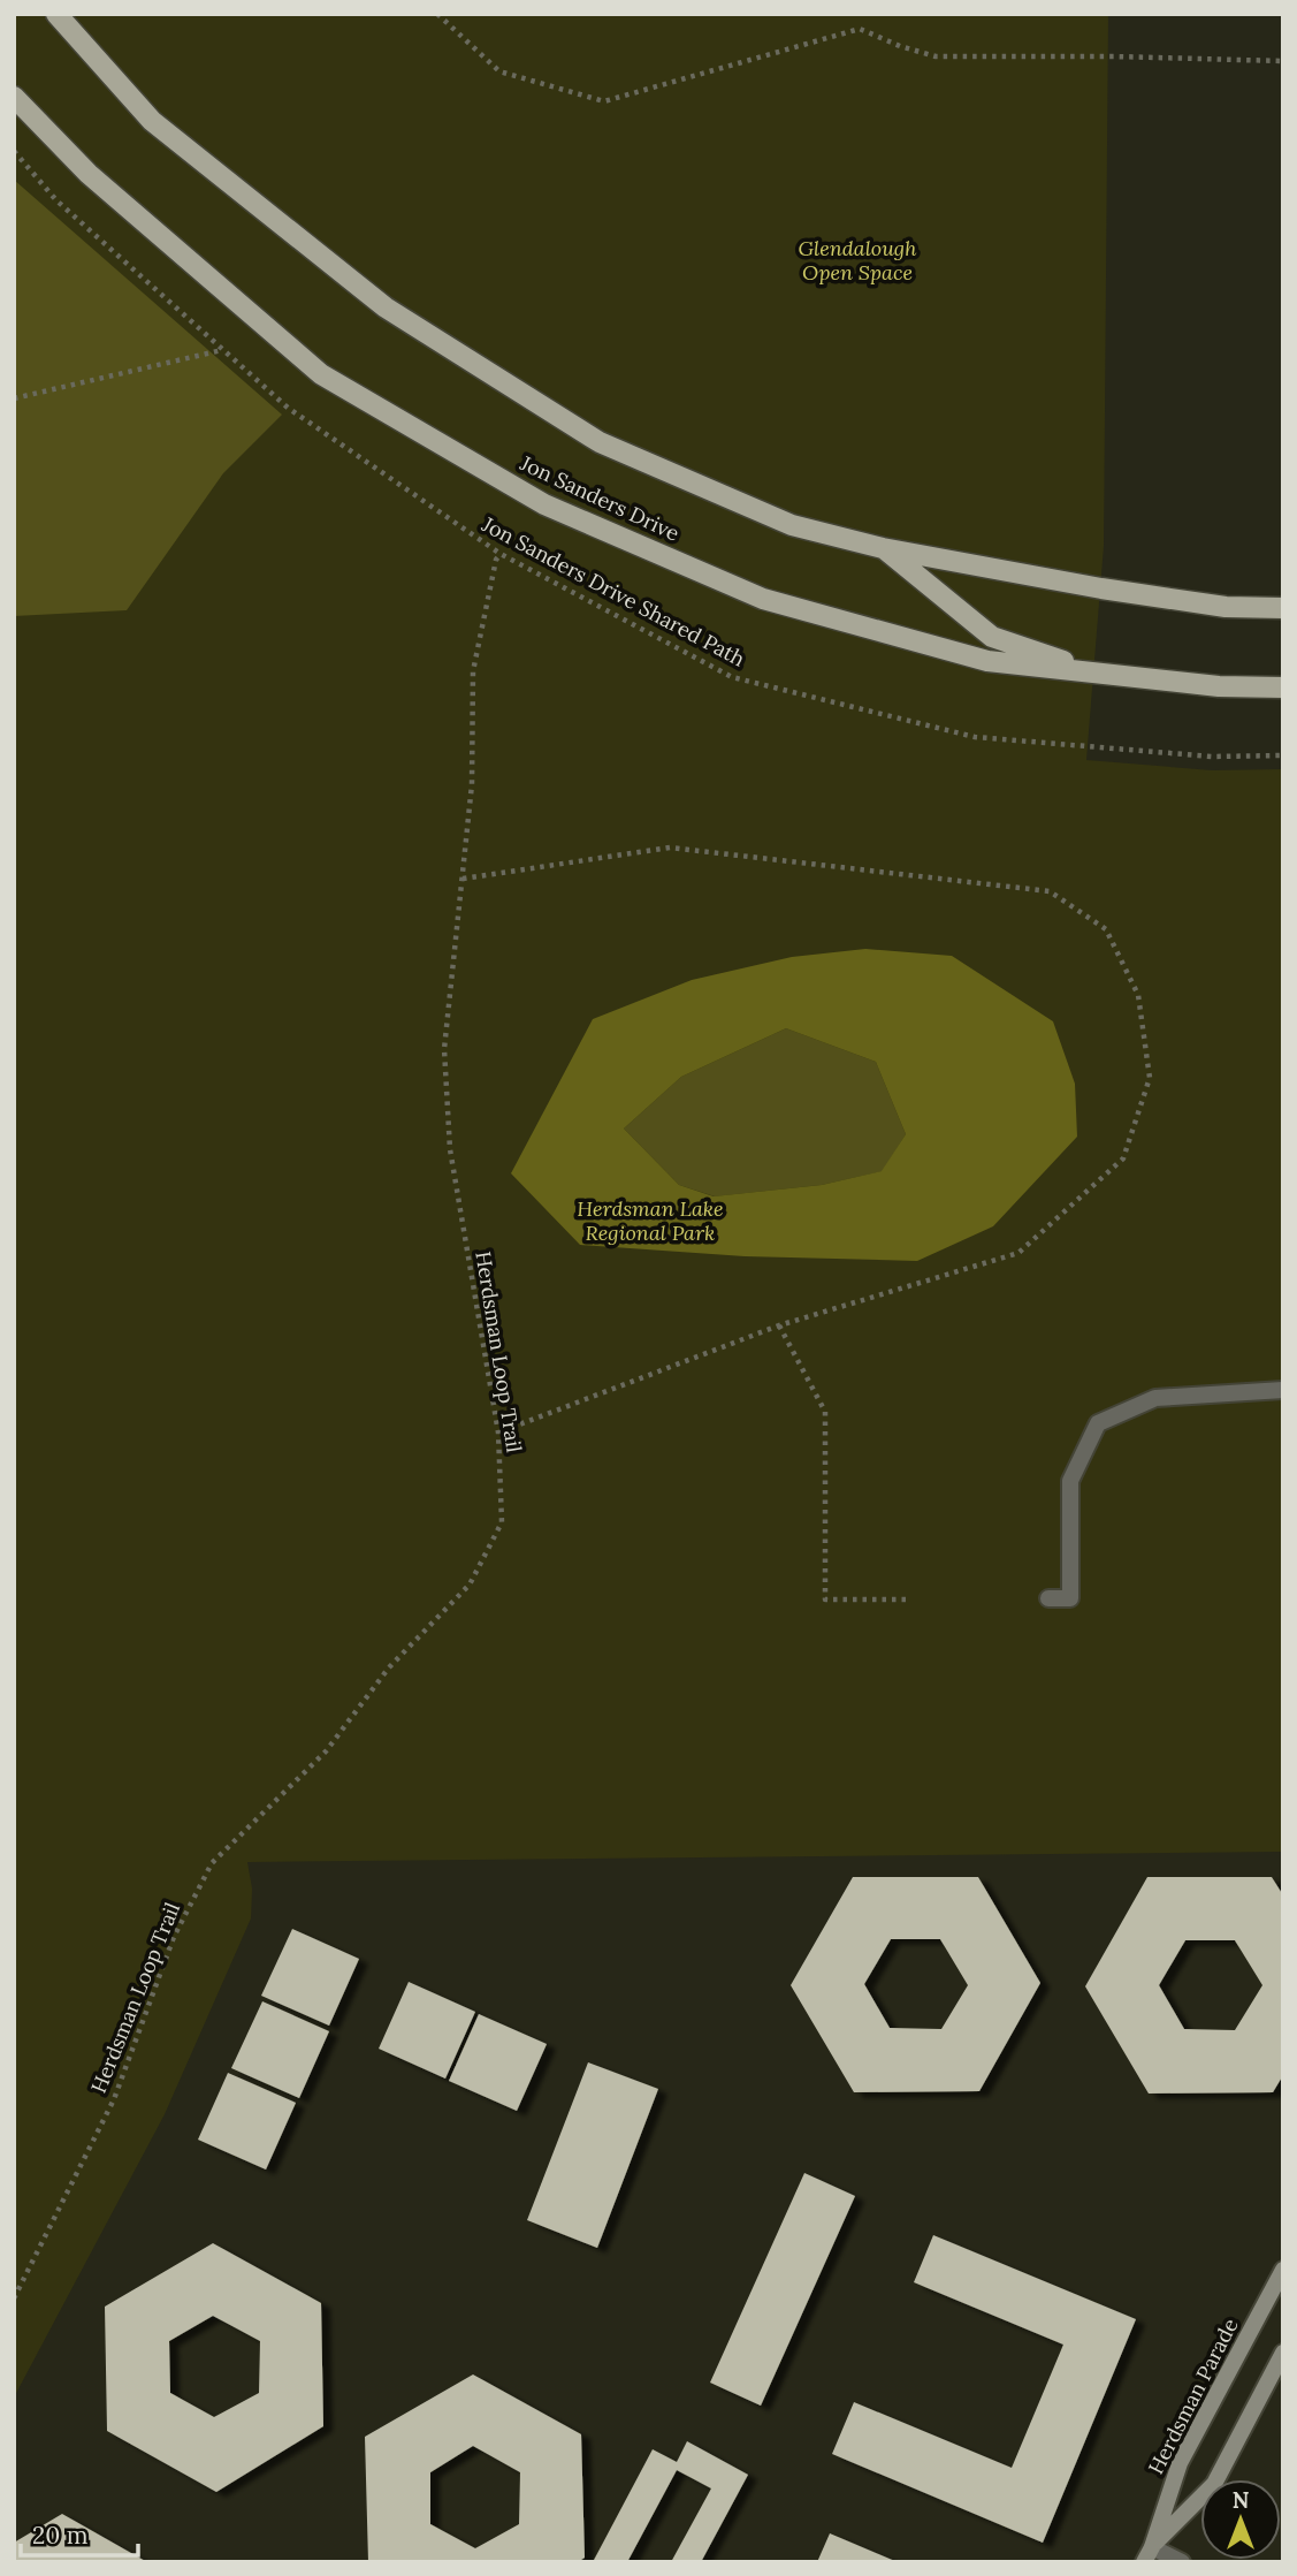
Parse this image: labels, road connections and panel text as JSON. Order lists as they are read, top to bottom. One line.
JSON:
{"streets":{"main road":["Jon Sanders Drive","Herdsman Parade"],"path":["Jon Sanders Drive Shared Path","Herdsman Loop Trail"]},"crossings":[["Jon Sanders Drive Shared Path","Herdsman Loop Trail"]],"parks":["Glendalough Open Space","Herdsman Lake Regional Park"],"scale_bar":"20 m","north":"top"}
